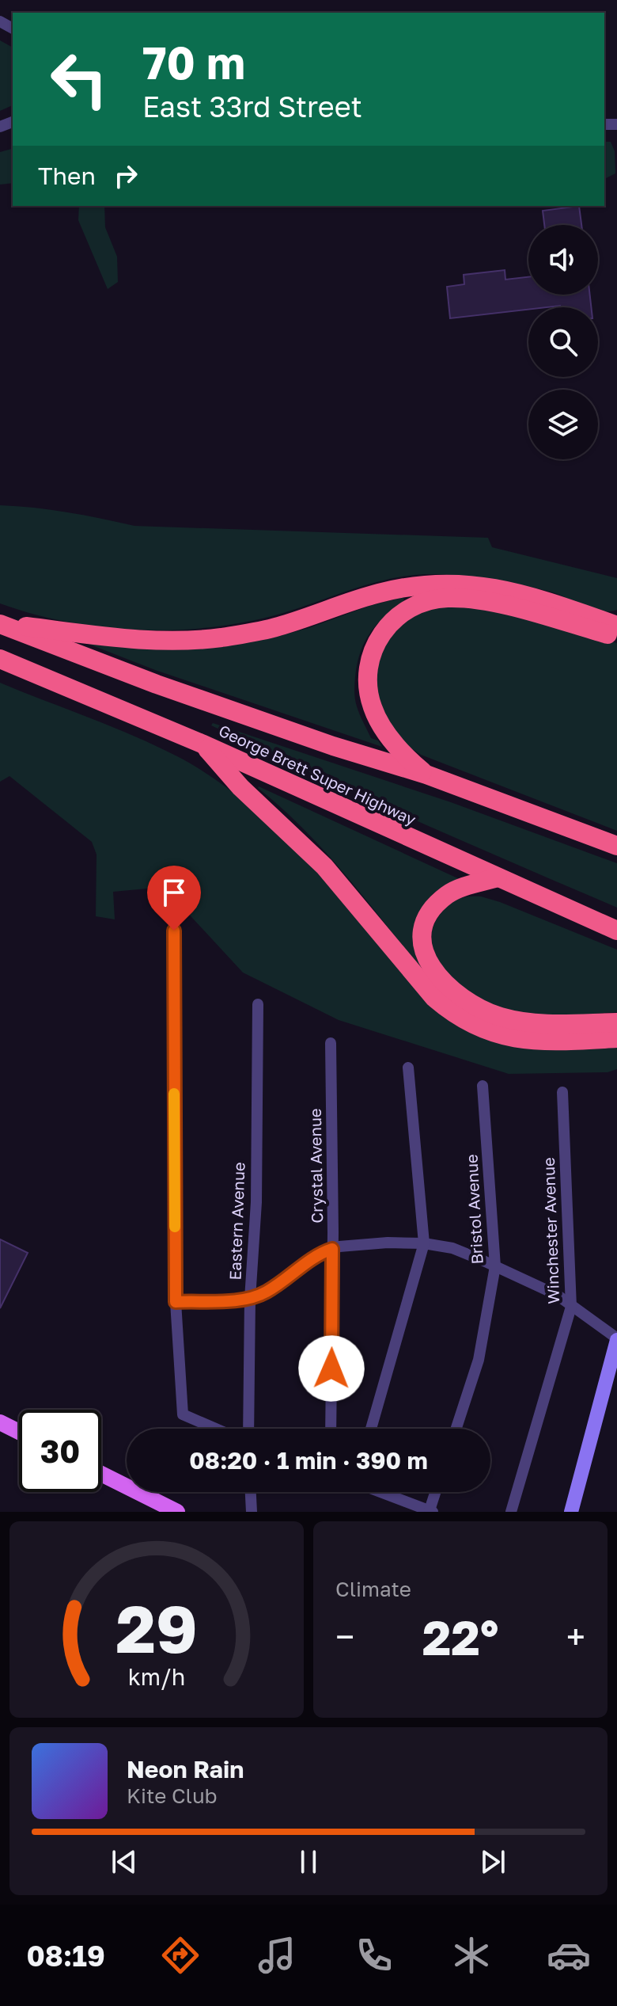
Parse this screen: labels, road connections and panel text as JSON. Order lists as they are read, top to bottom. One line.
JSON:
{"streets":{"highway":["George Brett Super Highway"],"street":["Crystal Avenue","Bristol Avenue","Eastern Avenue","Winchester Avenue"]},"page":{"turn":["70 m","East 33rd Street"],"then":"Then","limit":"30","trip":"08:20 · 1 min · 390 m","tile":"Climate","heat":["−","22°","+"],"song":["Neon Rain","Kite Club"],"tabs":"08:19","gauge":["29","km/h"]}}
